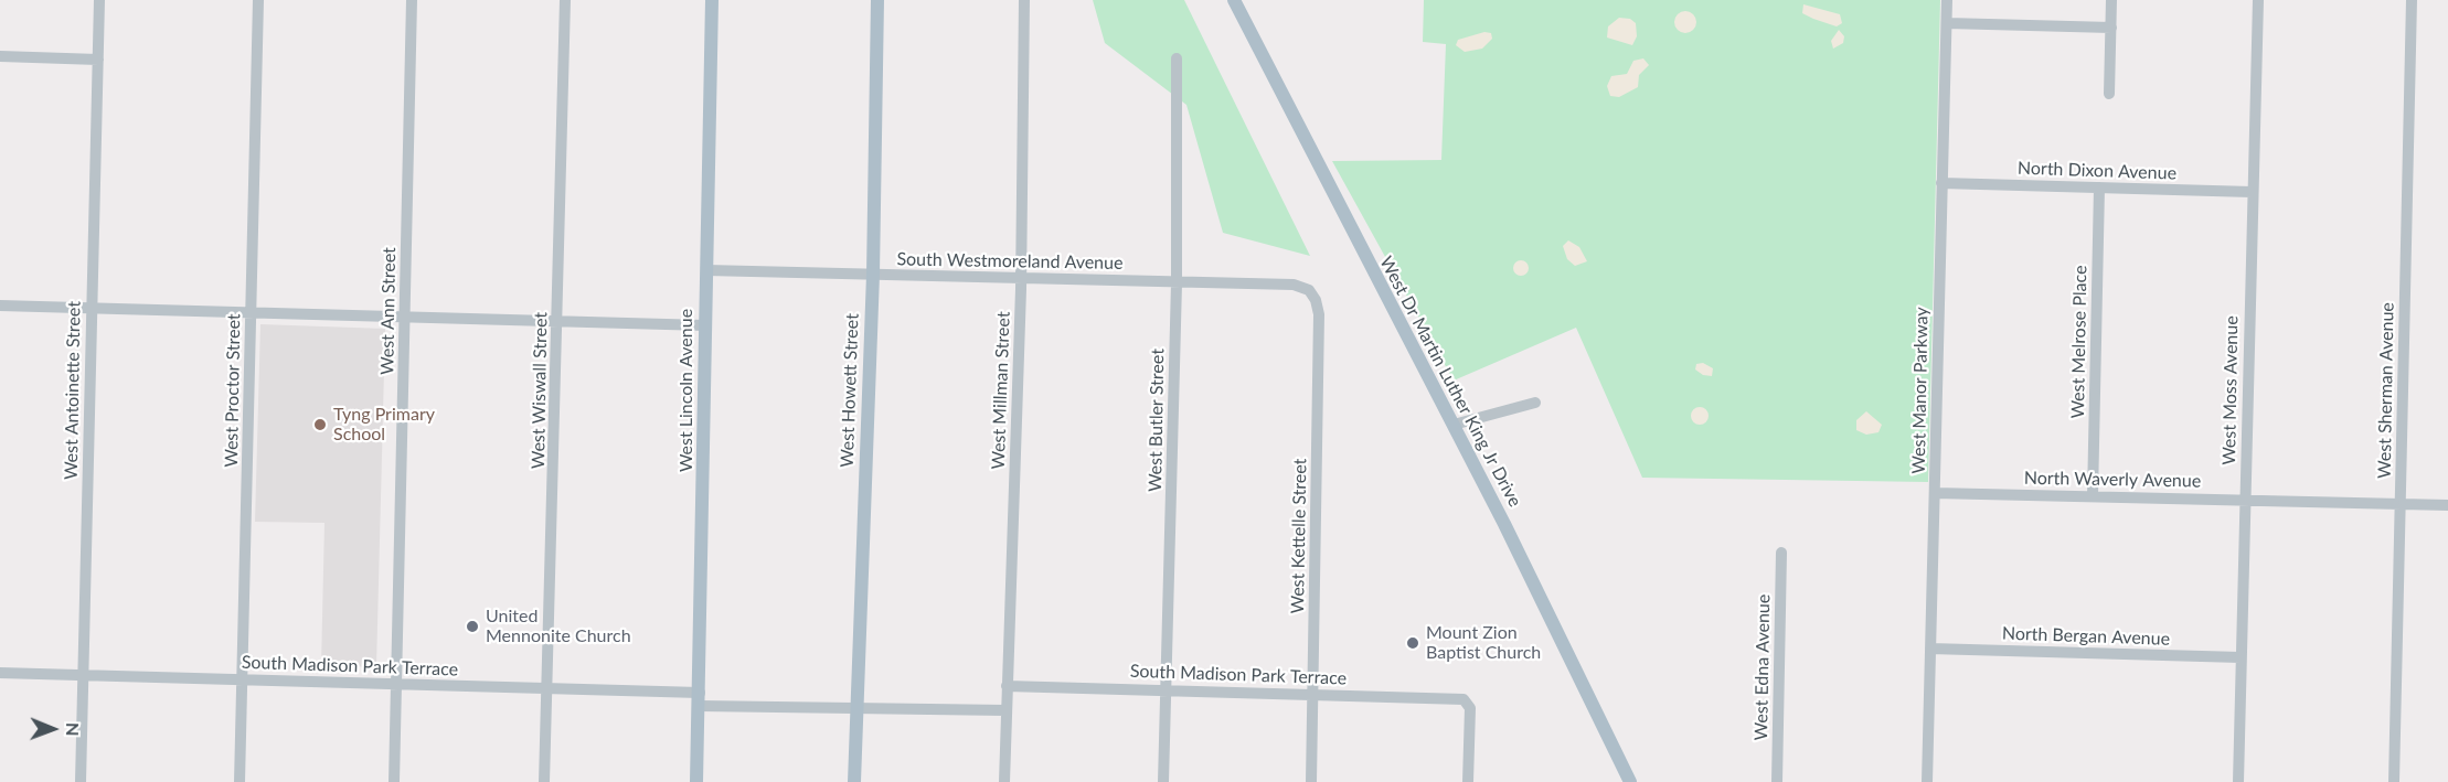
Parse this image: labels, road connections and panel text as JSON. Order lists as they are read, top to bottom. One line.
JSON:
{"streets":{"main road":["West Dr Martin Luther King Jr Drive","West Lincoln Avenue","West Howett Street"],"street":["North Dixon Avenue","South Westmoreland Avenue","West Ann Street","West Melrose Place","West Antoinette Street","West Proctor Street","West Wiswall Street","West Millman Street","West Manor Parkway","West Moss Avenue","West Sherman Avenue","West Butler Street","North Waverly Avenue","West Kettelle Street","North Bergan Avenue","South Madison Park Terrace","West Edna Avenue"]},"crossings":[["North Dixon Avenue","West Melrose Place"],["North Dixon Avenue","West Manor Parkway"],["North Dixon Avenue","West Moss Avenue"],["South Westmoreland Avenue","West Lincoln Avenue"],["South Westmoreland Avenue","West Howett Street"],["South Westmoreland Avenue","West Millman Street"],["South Westmoreland Avenue","West Butler Street"],["South Westmoreland Avenue","West Kettelle Street"],["West Ann Street","South Madison Park Terrace"],["West Melrose Place","North Waverly Avenue"],["West Antoinette Street","South Madison Park Terrace"],["West Proctor Street","South Madison Park Terrace"],["West Wiswall Street","South Madison Park Terrace"],["West Lincoln Avenue","South Madison Park Terrace"],["West Howett Street","South Madison Park Terrace"],["West Millman Street","South Madison Park Terrace"],["West Manor Parkway","North Waverly Avenue"],["West Manor Parkway","North Bergan Avenue"],["West Moss Avenue","North Waverly Avenue"],["West Moss Avenue","North Bergan Avenue"],["West Sherman Avenue","North Waverly Avenue"],["West Butler Street","South Madison Park Terrace"],["West Kettelle Street","South Madison Park Terrace"]],"places":["Tyng Primary School","United Mennonite Church","Mount Zion Baptist Church"],"north":"right"}
